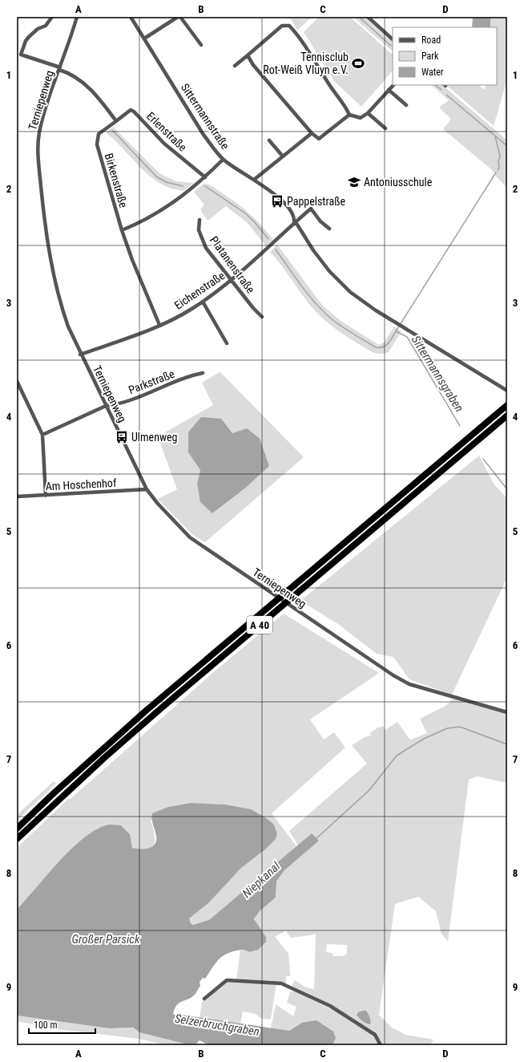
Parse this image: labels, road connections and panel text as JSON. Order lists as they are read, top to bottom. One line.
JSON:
{"streets":{"highway":["A 40"],"street":["Terniepenweg","Sittermannstraße","Erlenstraße","Birkenstraße","Platanenstraße","Eichenstraße","Parkstraße","Am Hoschenhof"]},"crossings":[["Terniepenweg","Eichenstraße"],["Terniepenweg","Parkstraße"],["Terniepenweg","Am Hoschenhof"],["Sittermannstraße","Eichenstraße"],["Erlenstraße","Birkenstraße"],["Birkenstraße","Eichenstraße"],["Platanenstraße","Eichenstraße"]],"water":["Sittermannsgraben","Niepkanal","Großer Parsick","Selzerbruchgraben"],"places":{"sports":["Tennisclub Rot-Weiß Vluyn e.V."],"school or university":["Antoniusschule"],"bus stop":["Pappelstraße","Ulmenweg"]},"legend":["Road","Park","Water"],"scale_bar":"100 m","grid":{"columns":["A","B","C","D"],"rows":["1","2","3","4","5","6","7","8","9"]}}
